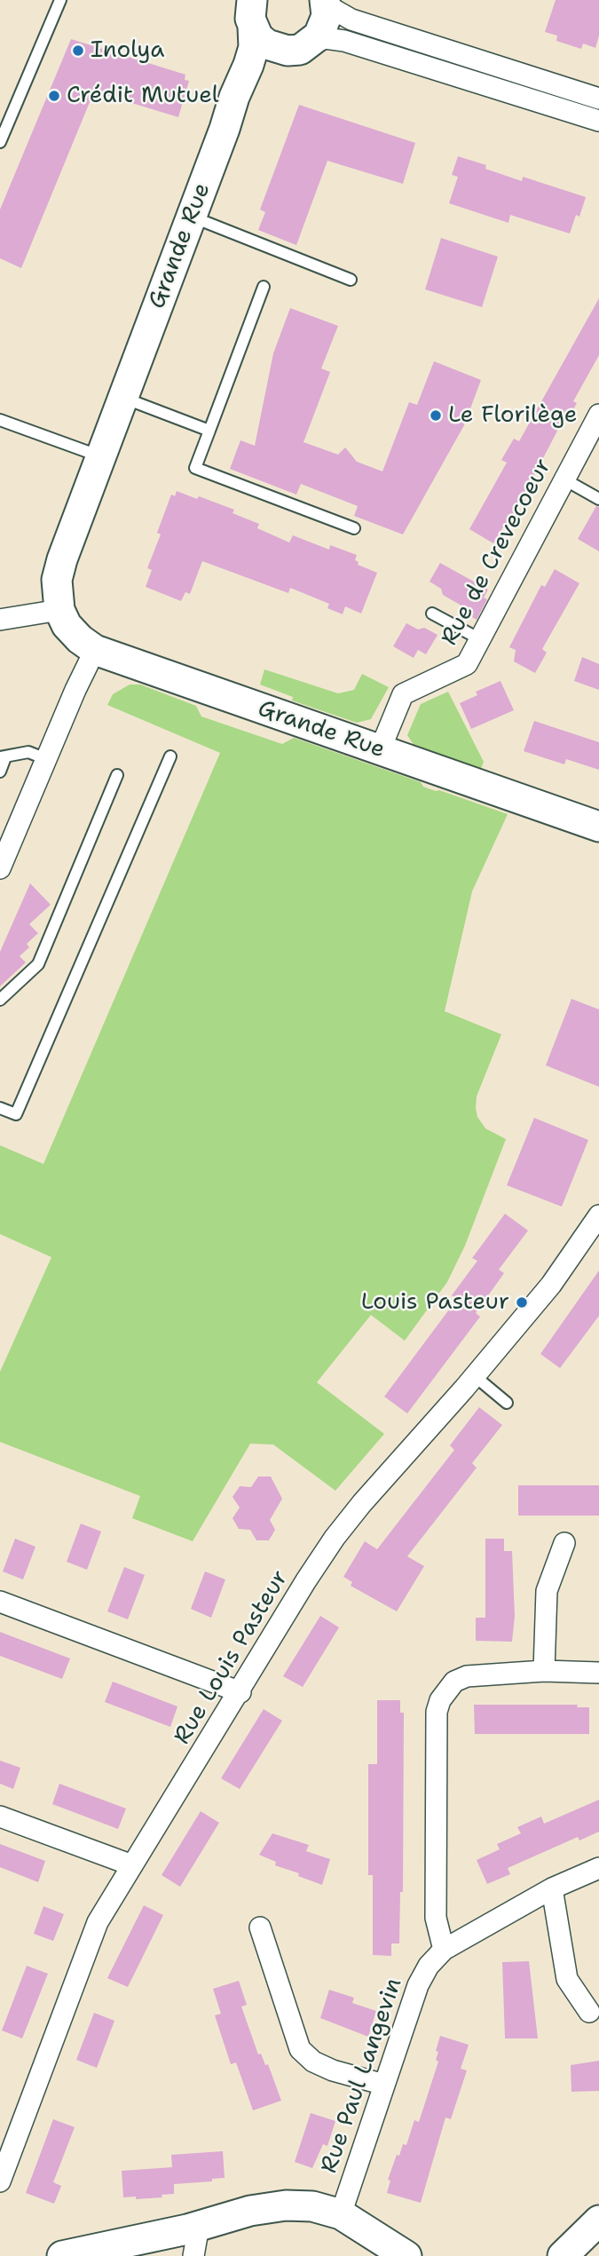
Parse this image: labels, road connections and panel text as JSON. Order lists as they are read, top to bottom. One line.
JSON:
{"streets":{"street":["Grande Rue","Rue de Crevecoeur","Rue Louis Pasteur","Rue Paul Langevin"]},"crossings":[["Grande Rue","Rue de Crevecoeur"]],"places":["Inolya","Crédit Mutuel","Le Florilège","Louis Pasteur"]}
